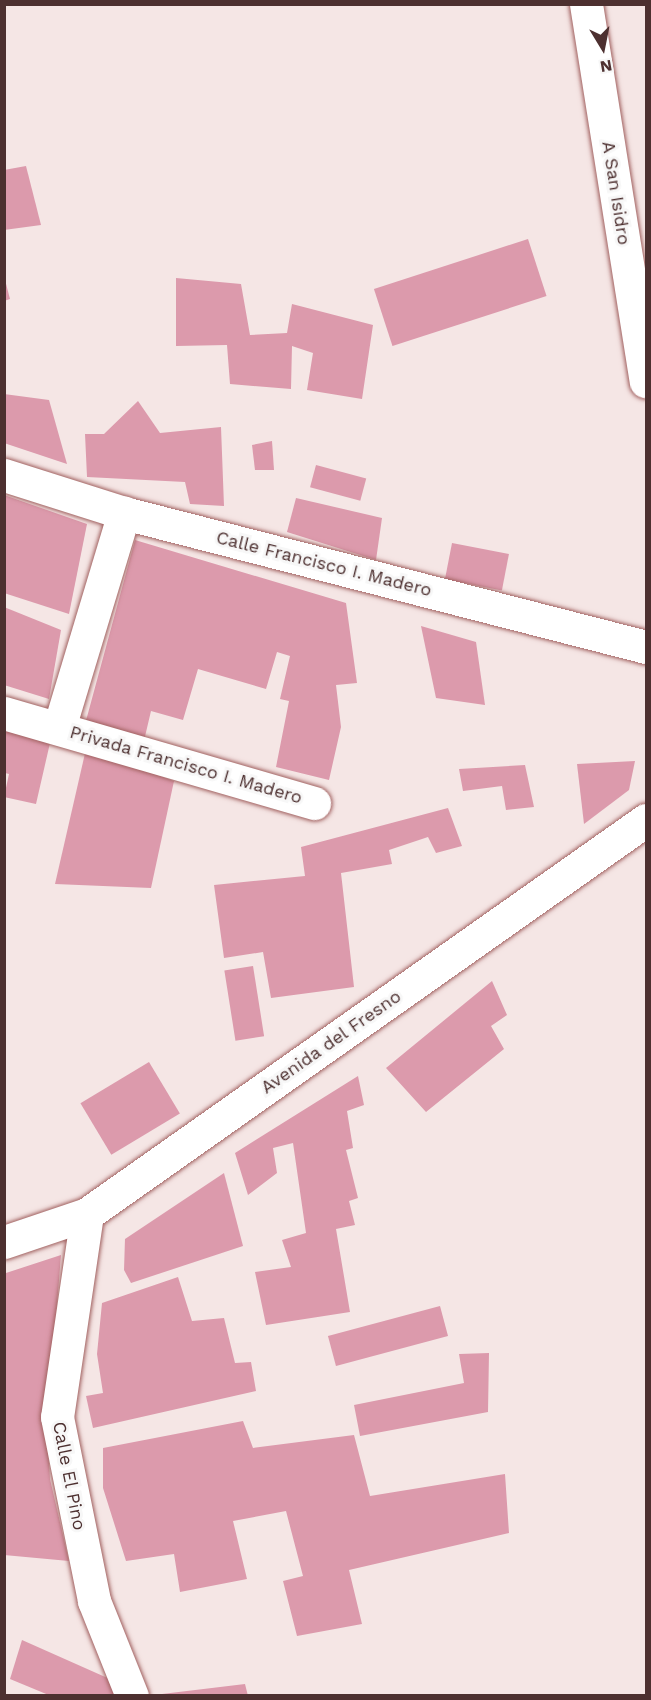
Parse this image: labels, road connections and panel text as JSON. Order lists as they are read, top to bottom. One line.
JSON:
{"streets":{"street":["A San Isidro","Calle Francisco I. Madero","Privada Francisco I. Madero","Avenida del Fresno","Calle El Pino"]},"crossings":[["Calle Francisco I. Madero","Privada Francisco I. Madero"],["Avenida del Fresno","Calle El Pino"]],"north":"bottom"}
